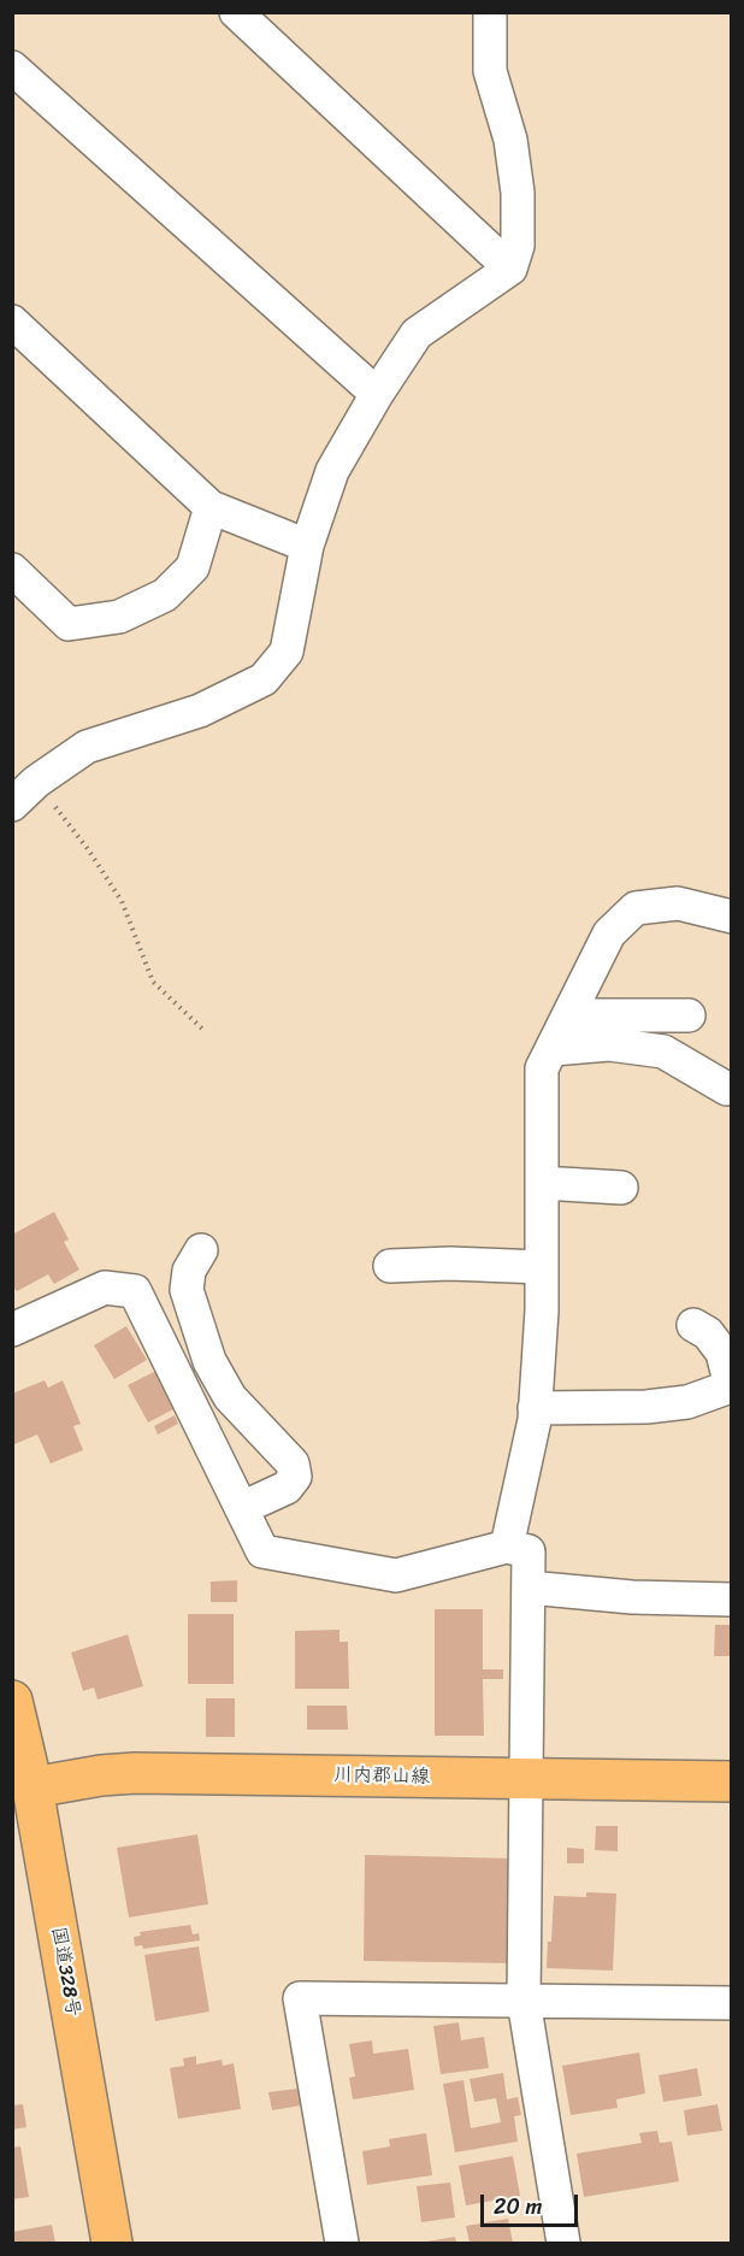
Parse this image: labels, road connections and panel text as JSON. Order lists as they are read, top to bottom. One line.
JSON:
{"streets":{"main road":["川内郡山線","国道328号"]},"crossings":[["川内郡山線","国道328号"]],"scale_bar":"20 m"}
